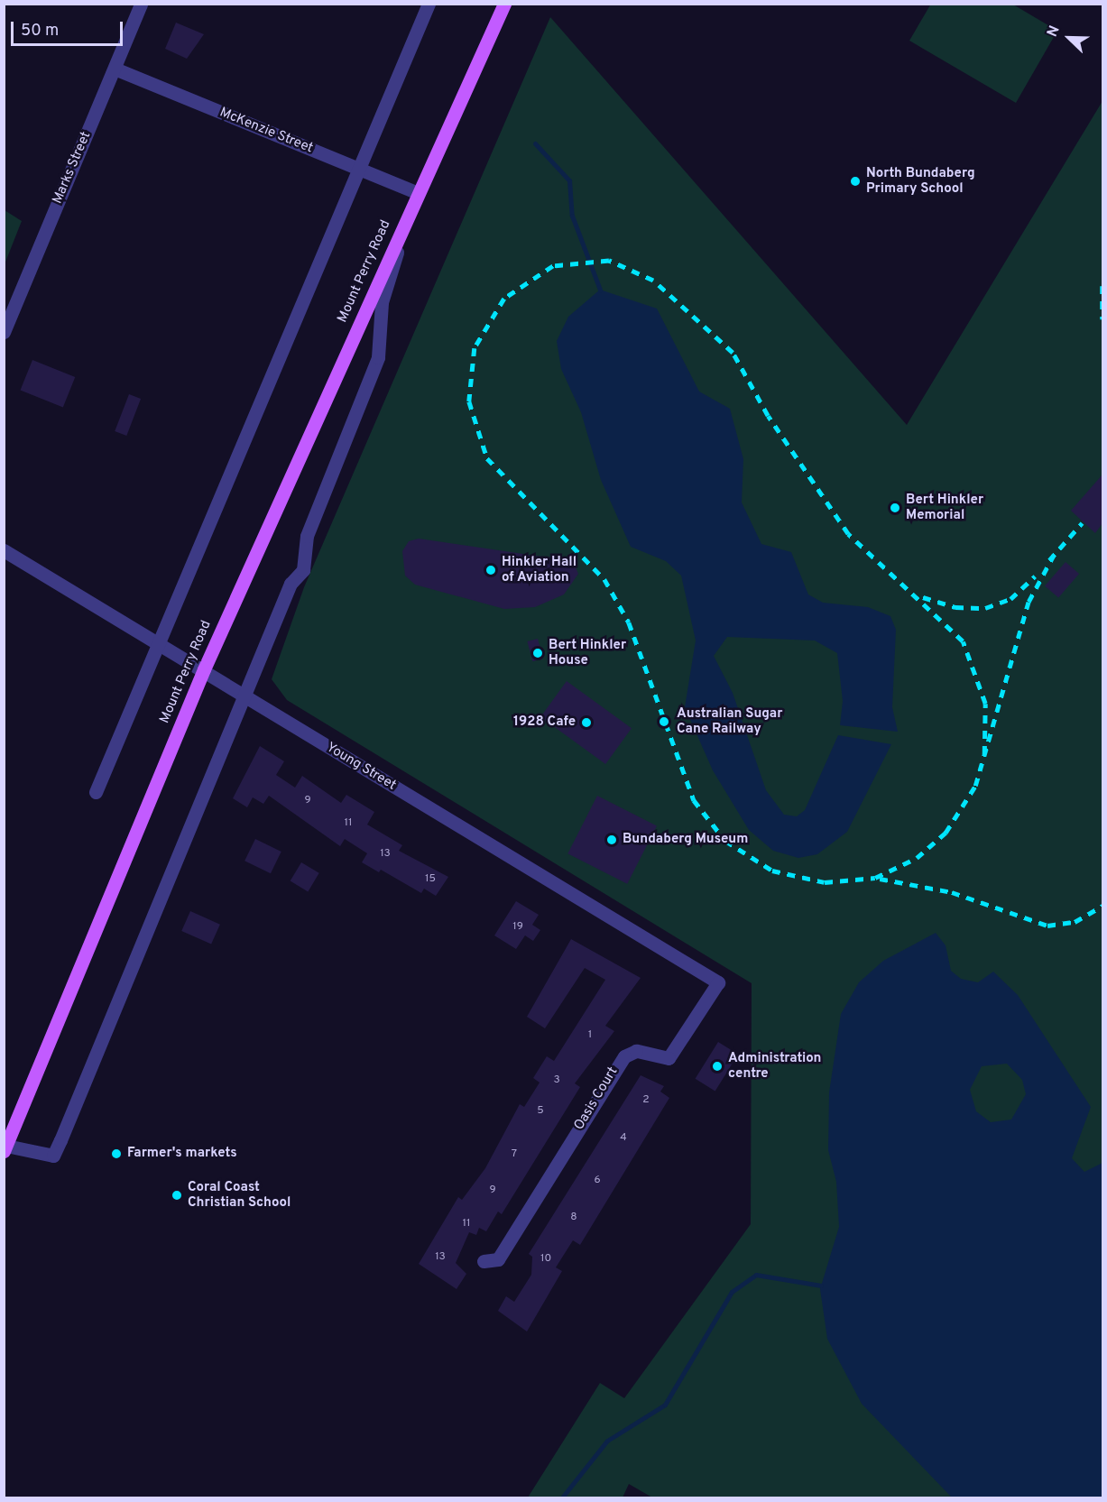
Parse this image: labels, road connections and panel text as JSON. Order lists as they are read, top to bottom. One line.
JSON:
{"streets":{"main road":["Mount Perry Road"],"street":["McKenzie Street","Marks Street","Young Street","Oasis Court"]},"crossings":[["McKenzie Street","Marks Street"],["McKenzie Street","Mount Perry Road"],["Mount Perry Road","Young Street"],["Young Street","Oasis Court"]],"places":["North Bundaberg Primary School","Bert Hinkler Memorial","Hinkler Hall of Aviation","Bert Hinkler House","Australian Sugar Cane Railway","1928 Cafe","Bundaberg Museum","Administration centre","Farmer's markets","Coral Coast Christian School"],"house_numbers":["9","11","13","15","19","1","3","2","5","4","7","6","9","8","11","13","10"],"scale_bar":"50 m","north":"top left"}
